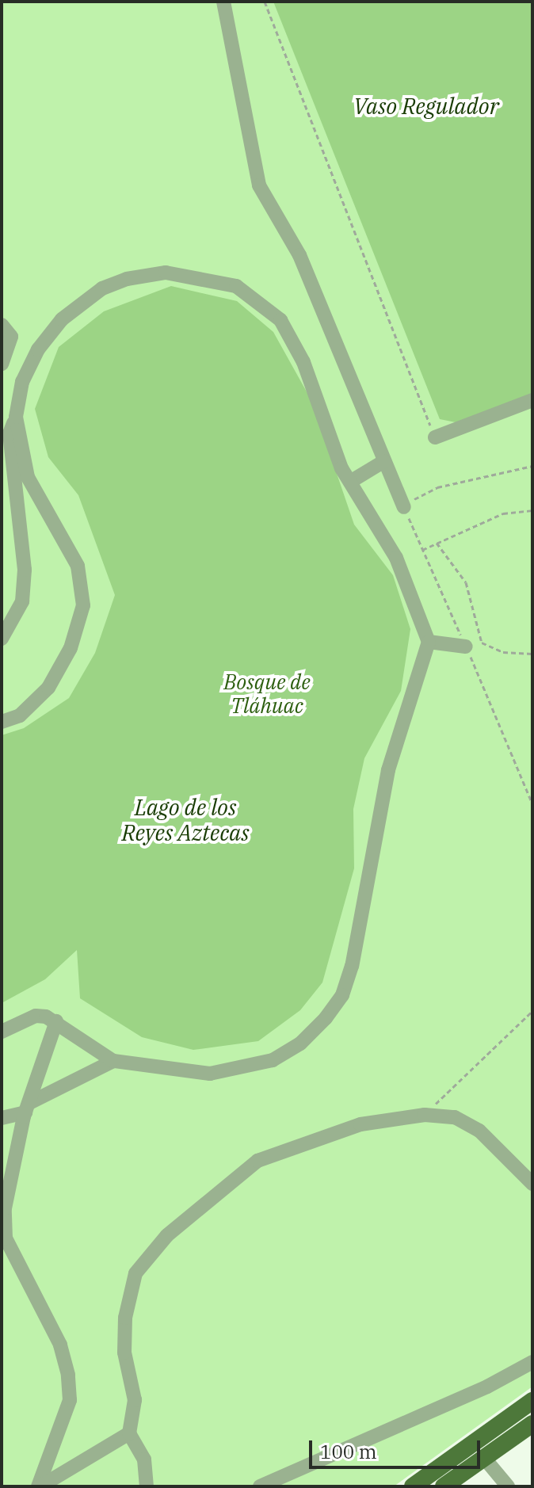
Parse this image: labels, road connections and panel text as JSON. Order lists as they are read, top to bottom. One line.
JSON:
{"water":["Vaso Regulador","Lago de los Reyes Aztecas"],"parks":["Bosque de Tláhuac"],"scale_bar":"100 m"}
